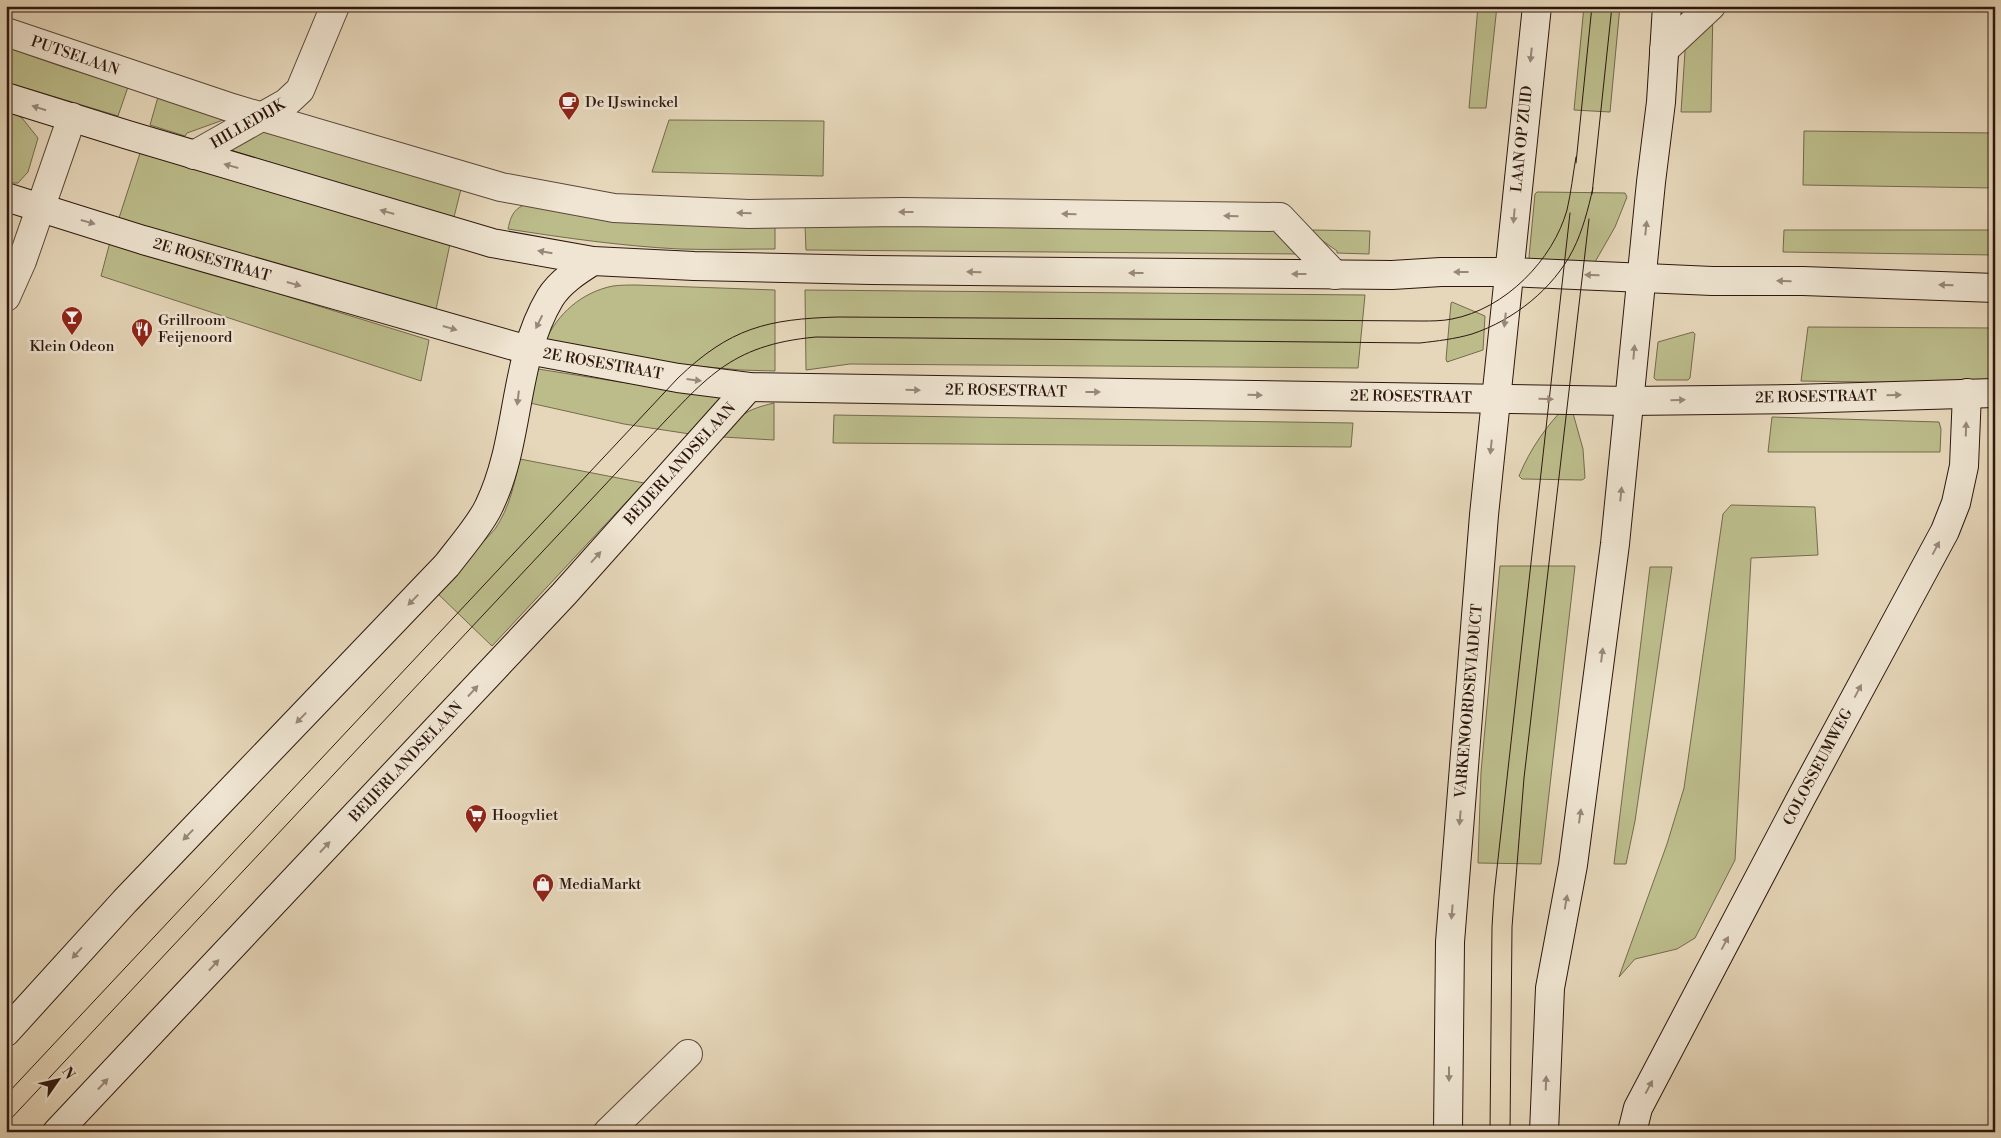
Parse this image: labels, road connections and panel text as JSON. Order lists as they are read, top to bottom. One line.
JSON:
{"streets":{"main road":["PUTSELAAN","HILLEDIJK","LAAN OP ZUID","2E ROSESTRAAT","BEIJERLANDSELAAN","VARKENOORDSEVIADUCT","COLOSSEUMWEG"]},"crossings":[["PUTSELAAN","HILLEDIJK"],["LAAN OP ZUID","VARKENOORDSEVIADUCT"],["2E ROSESTRAAT","BEIJERLANDSELAAN"],["2E ROSESTRAAT","VARKENOORDSEVIADUCT"],["2E ROSESTRAAT","COLOSSEUMWEG"]],"places":{"cafe":["De IJswinckel"],"bar":["Klein Odeon"],"restaurant":["Grillroom Feijenoord"],"supermarket":["Hoogvliet"],"shop":["MediaMarkt"]},"north":"top right"}
